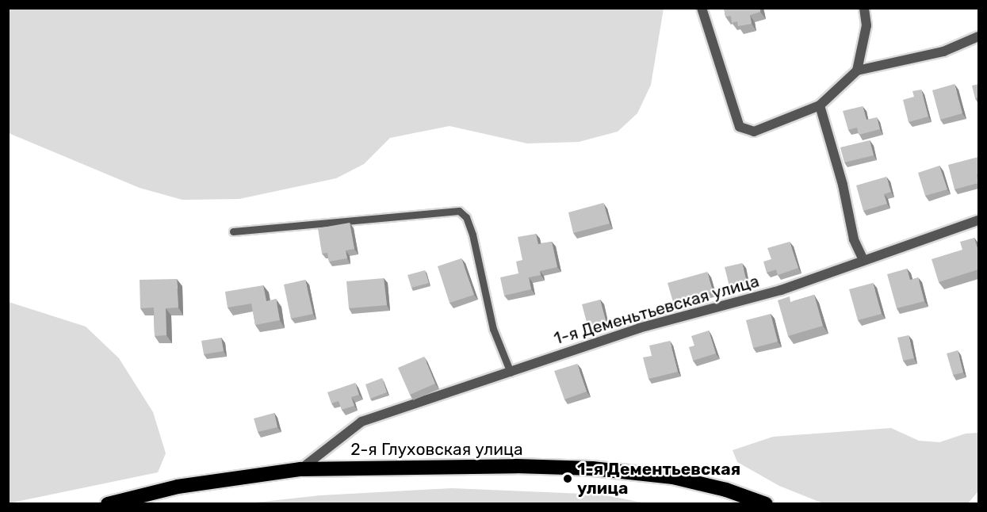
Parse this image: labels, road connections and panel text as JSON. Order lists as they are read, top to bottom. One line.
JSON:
{"streets":{"highway":["2-я Глуховская улица"],"street":["1-я Деменьтьевская улица"]},"crossings":[["1-я Деменьтьевская улица","2-я Глуховская улица"]],"places":["1-я Дементьевская улица"]}
